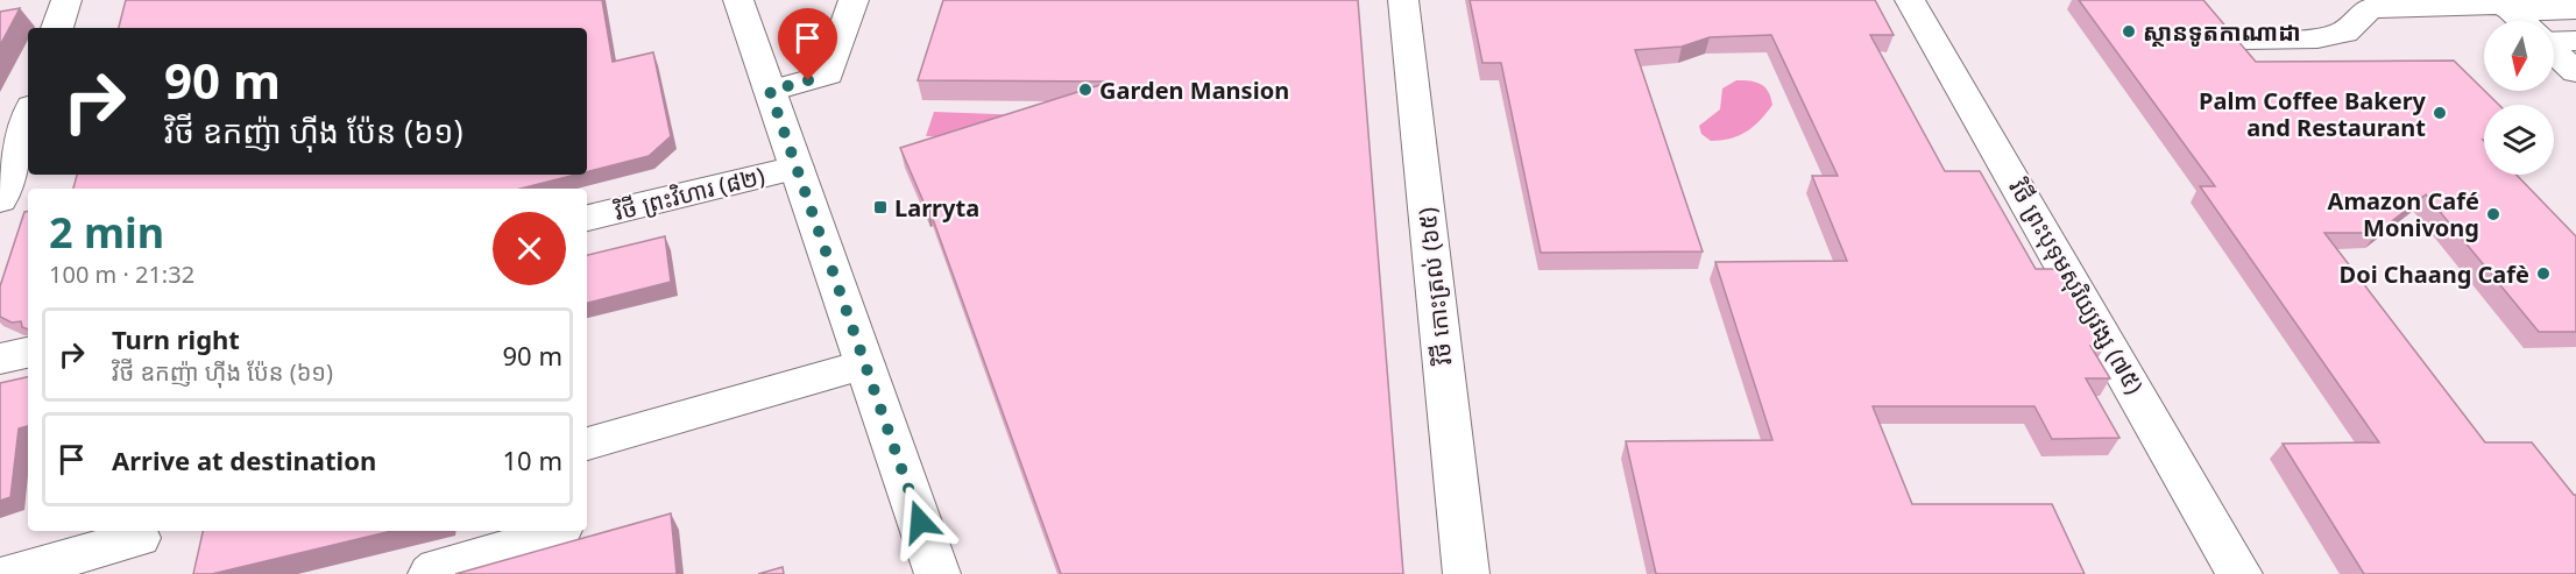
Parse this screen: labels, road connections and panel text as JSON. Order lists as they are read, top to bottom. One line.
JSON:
{"streets":{"main road":["វិថី ព្រះវិហារ (៨២)","វិថី កោះត្រល់ (៦៥)","វិថី ព្រះបុទុមសុរិយ្យវង្ស (៧៥)"]},"places":{"other":["ស្ថានទូតកាណាដា","Garden Mansion","Palm Coffee Bakery and Restaurant","Amazon Café Monivong","Doi Chaang Cafè"],"transit":["Larryta"]},"north":"bottom","page":{"turn":["90 m","វិថី ឧកញ៉ា ហ៊ីង ប៉ែន (៦១)"],"heading":["2 min","100 m · 21:32"],"list":[{"name":"Turn right","note":"វិថី ឧកញ៉ា ហ៊ីង ប៉ែន (៦១)","value":"90 m"},{"name":"Arrive at destination","value":"10 m"}]}}
